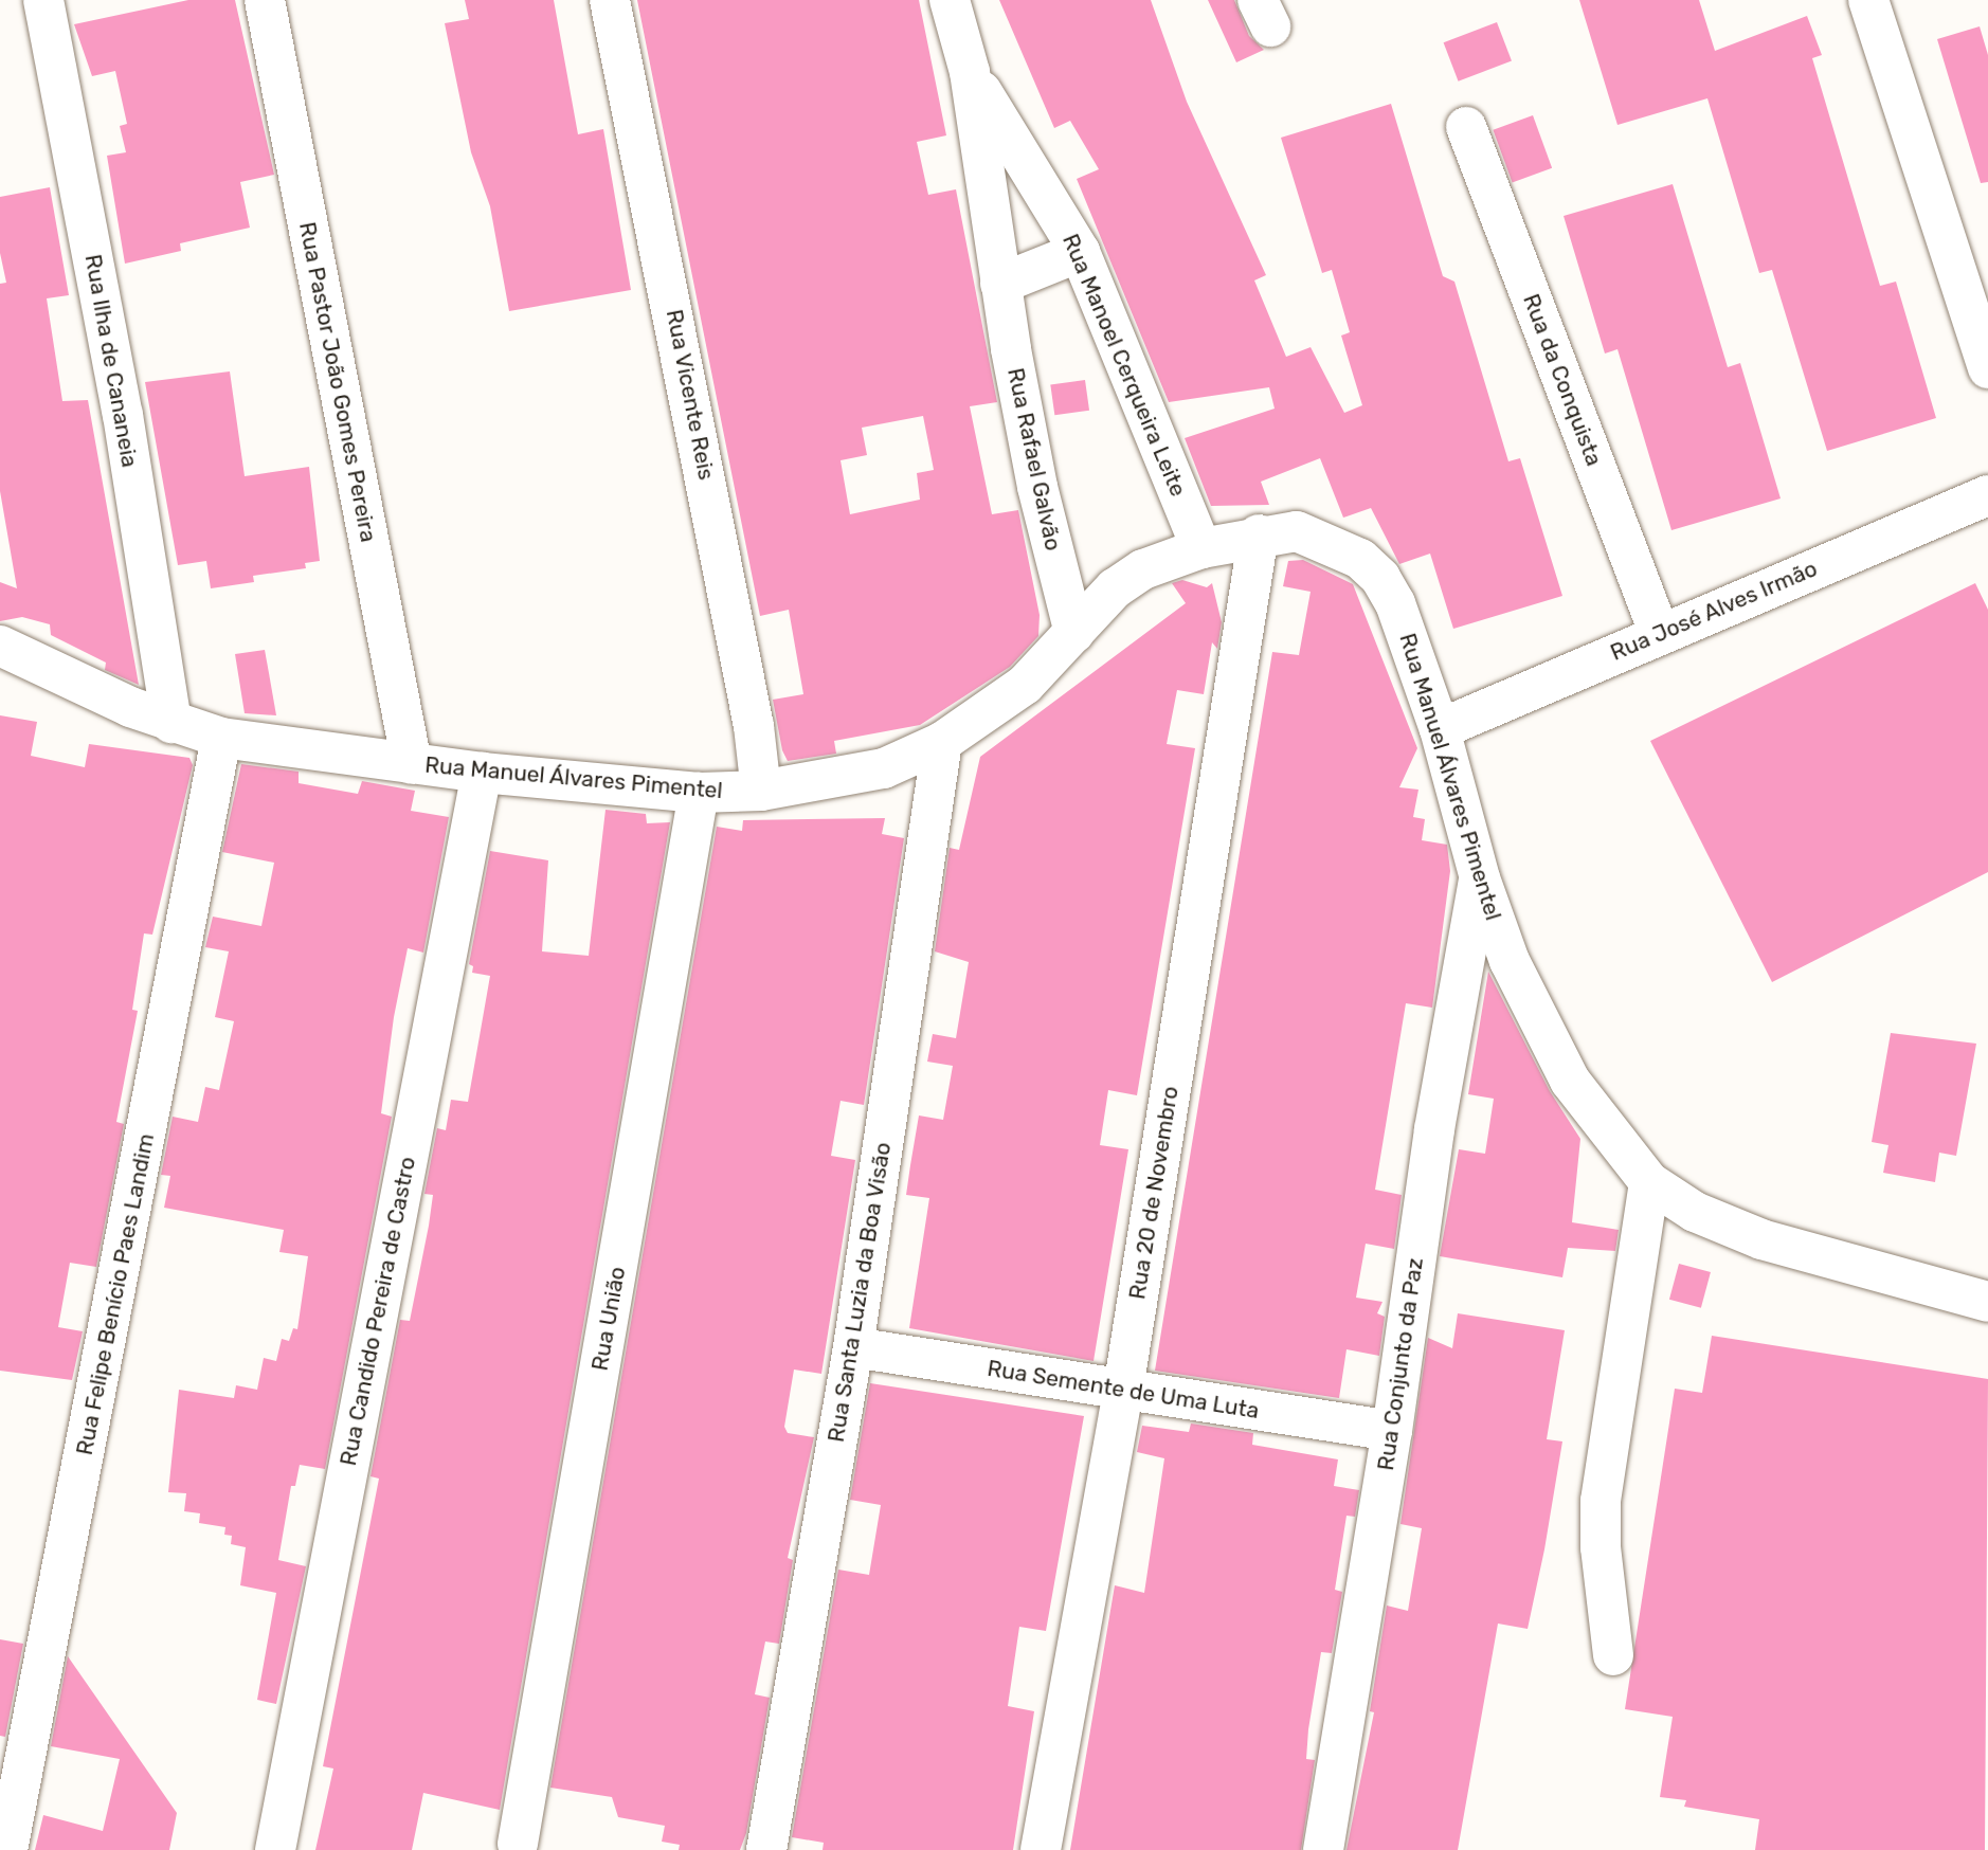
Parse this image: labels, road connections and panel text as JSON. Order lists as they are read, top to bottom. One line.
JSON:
{"streets":{"street":["Rua Ilha de Cananeia","Rua Manoel Cerqueira Leite","Rua da Conquista","Rua Pastor João Gomes Pereira","Rua Vicente Reis","Rua Rafael Galvão","Rua José Alves Irmão","Rua Manuel Álvares Pimentel","Rua 20 de Novembro","Rua Santa Luzia da Boa Visão","Rua Felipe Benício Paes Landim","Rua Candido Pereira de Castro","Rua União","Rua Conjunto da Paz","Rua Semente de Uma Luta"]},"crossings":[["Rua Ilha de Cananeia","Rua Manuel Álvares Pimentel"],["Rua Manoel Cerqueira Leite","Rua Rafael Galvão"],["Rua Manoel Cerqueira Leite","Rua Manuel Álvares Pimentel"],["Rua da Conquista","Rua José Alves Irmão"],["Rua Pastor João Gomes Pereira","Rua Manuel Álvares Pimentel"],["Rua Vicente Reis","Rua Manuel Álvares Pimentel"],["Rua Rafael Galvão","Rua Manuel Álvares Pimentel"],["Rua José Alves Irmão","Rua Manuel Álvares Pimentel"],["Rua Manuel Álvares Pimentel","Rua 20 de Novembro"],["Rua Manuel Álvares Pimentel","Rua Santa Luzia da Boa Visão"],["Rua Manuel Álvares Pimentel","Rua Felipe Benício Paes Landim"],["Rua Manuel Álvares Pimentel","Rua Candido Pereira de Castro"],["Rua Manuel Álvares Pimentel","Rua União"],["Rua Manuel Álvares Pimentel","Rua Conjunto da Paz"],["Rua 20 de Novembro","Rua Semente de Uma Luta"],["Rua Santa Luzia da Boa Visão","Rua Semente de Uma Luta"],["Rua Conjunto da Paz","Rua Semente de Uma Luta"]]}
